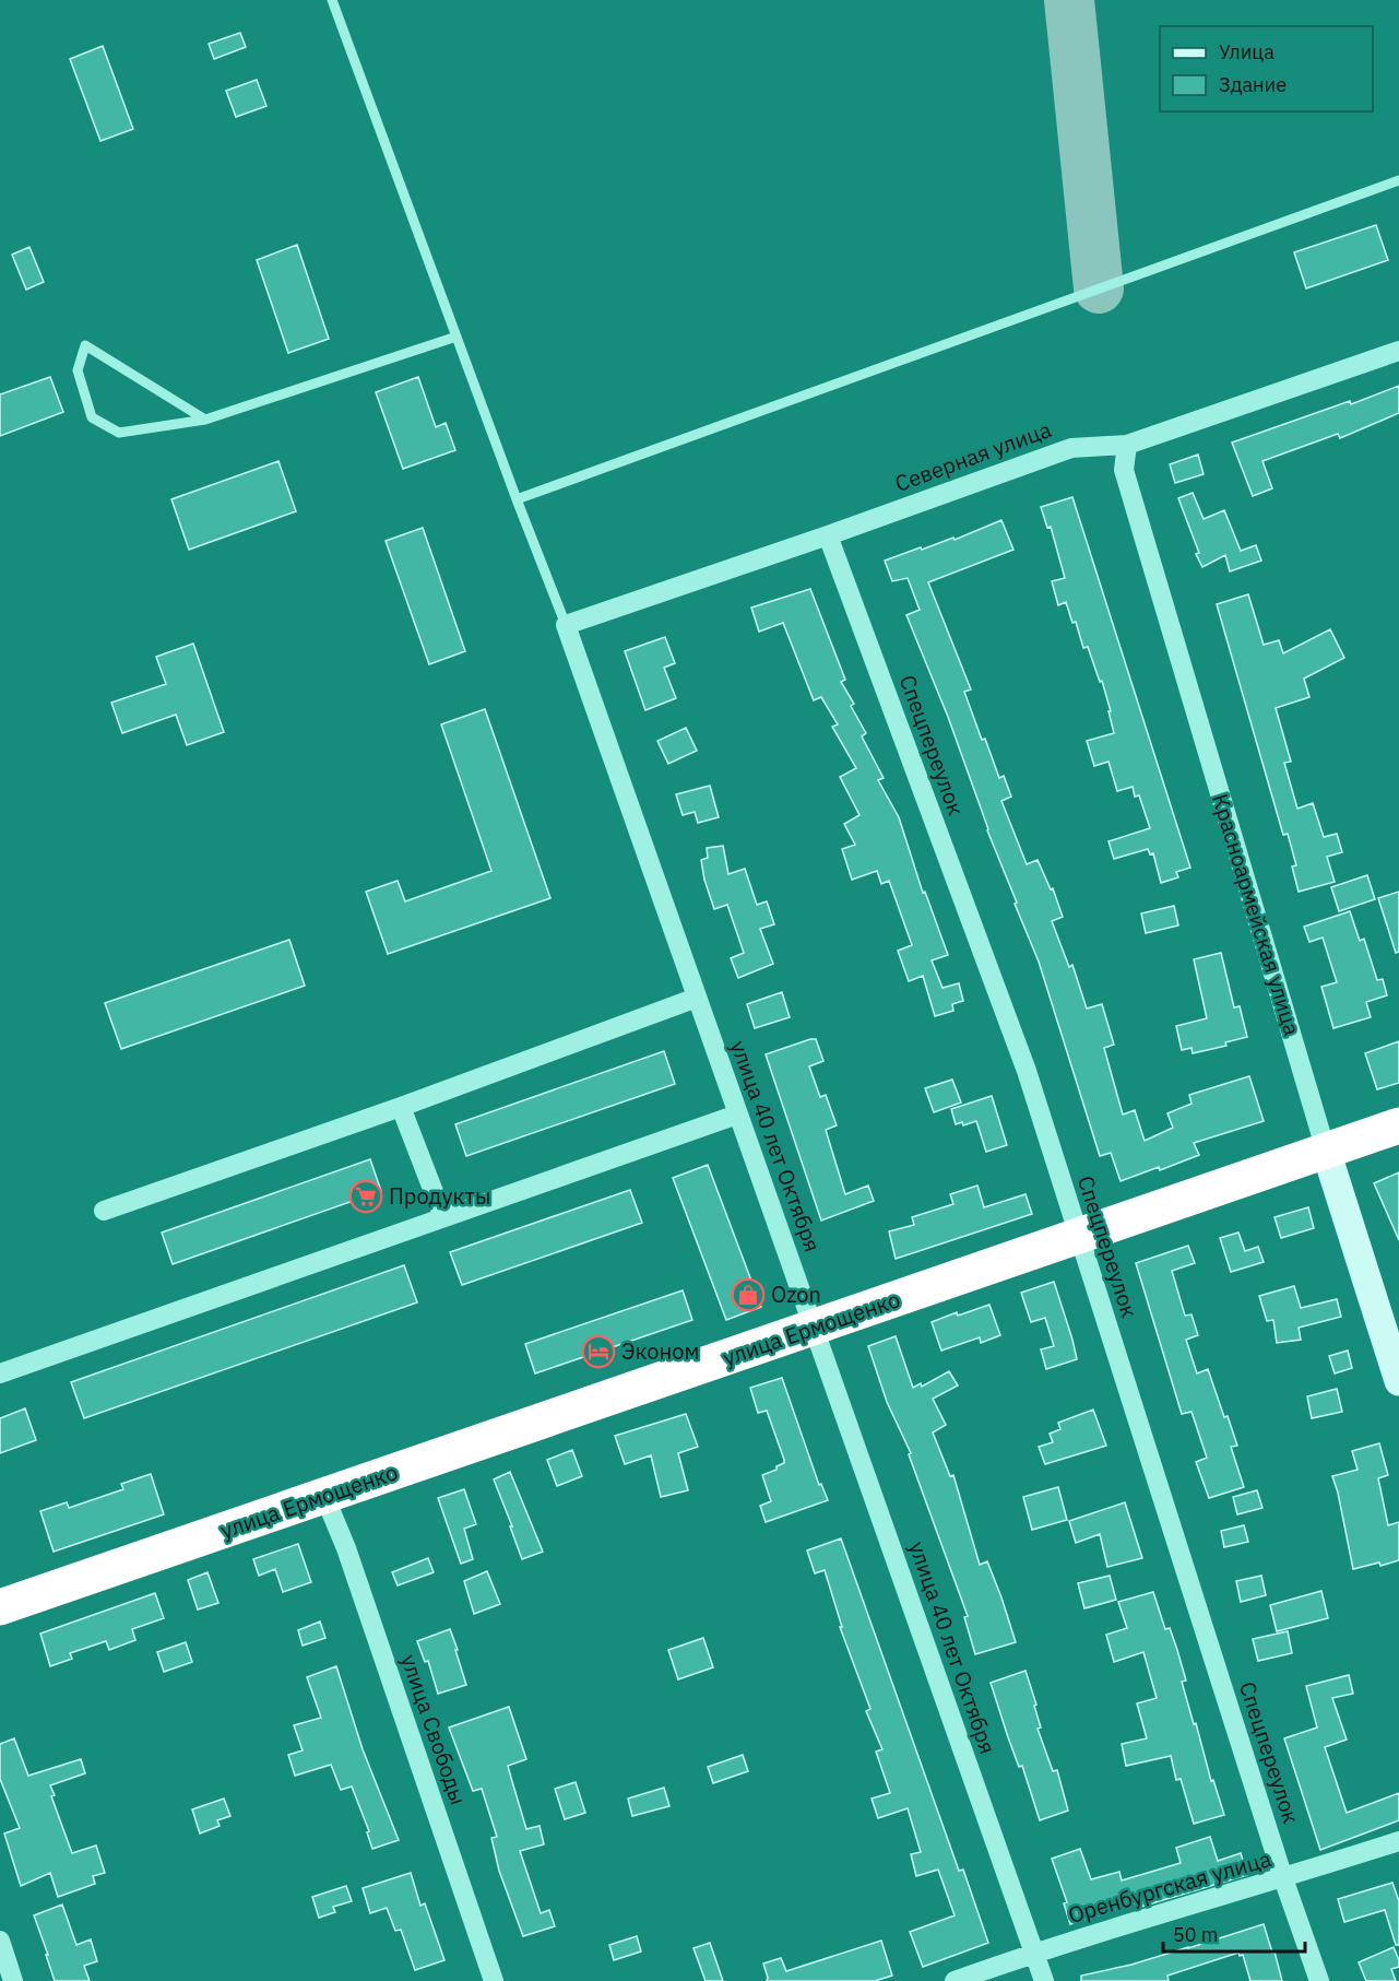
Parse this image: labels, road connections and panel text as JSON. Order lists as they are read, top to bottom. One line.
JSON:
{"streets":{"highway":["улица Ермощенко"],"street":["Северная улица","Спецпереулок","Красноармейская улица","улица 40 лет Октября","улица Свободы","Оренбургская улица"]},"crossings":[["Северная улица","Спецпереулок"],["Северная улица","Красноармейская улица"],["Северная улица","улица 40 лет Октября"],["Спецпереулок","улица Ермощенко"],["Спецпереулок","Оренбургская улица"],["Красноармейская улица","улица Ермощенко"],["улица 40 лет Октября","улица Ермощенко"],["улица 40 лет Октября","Оренбургская улица"],["улица Ермощенко","улица Свободы"]],"places":{"supermarket":["Продукты"],"shop":["Ozon"],"hotel":["Эконом"]},"legend":["Улица","Здание"],"scale_bar":"50 m"}
